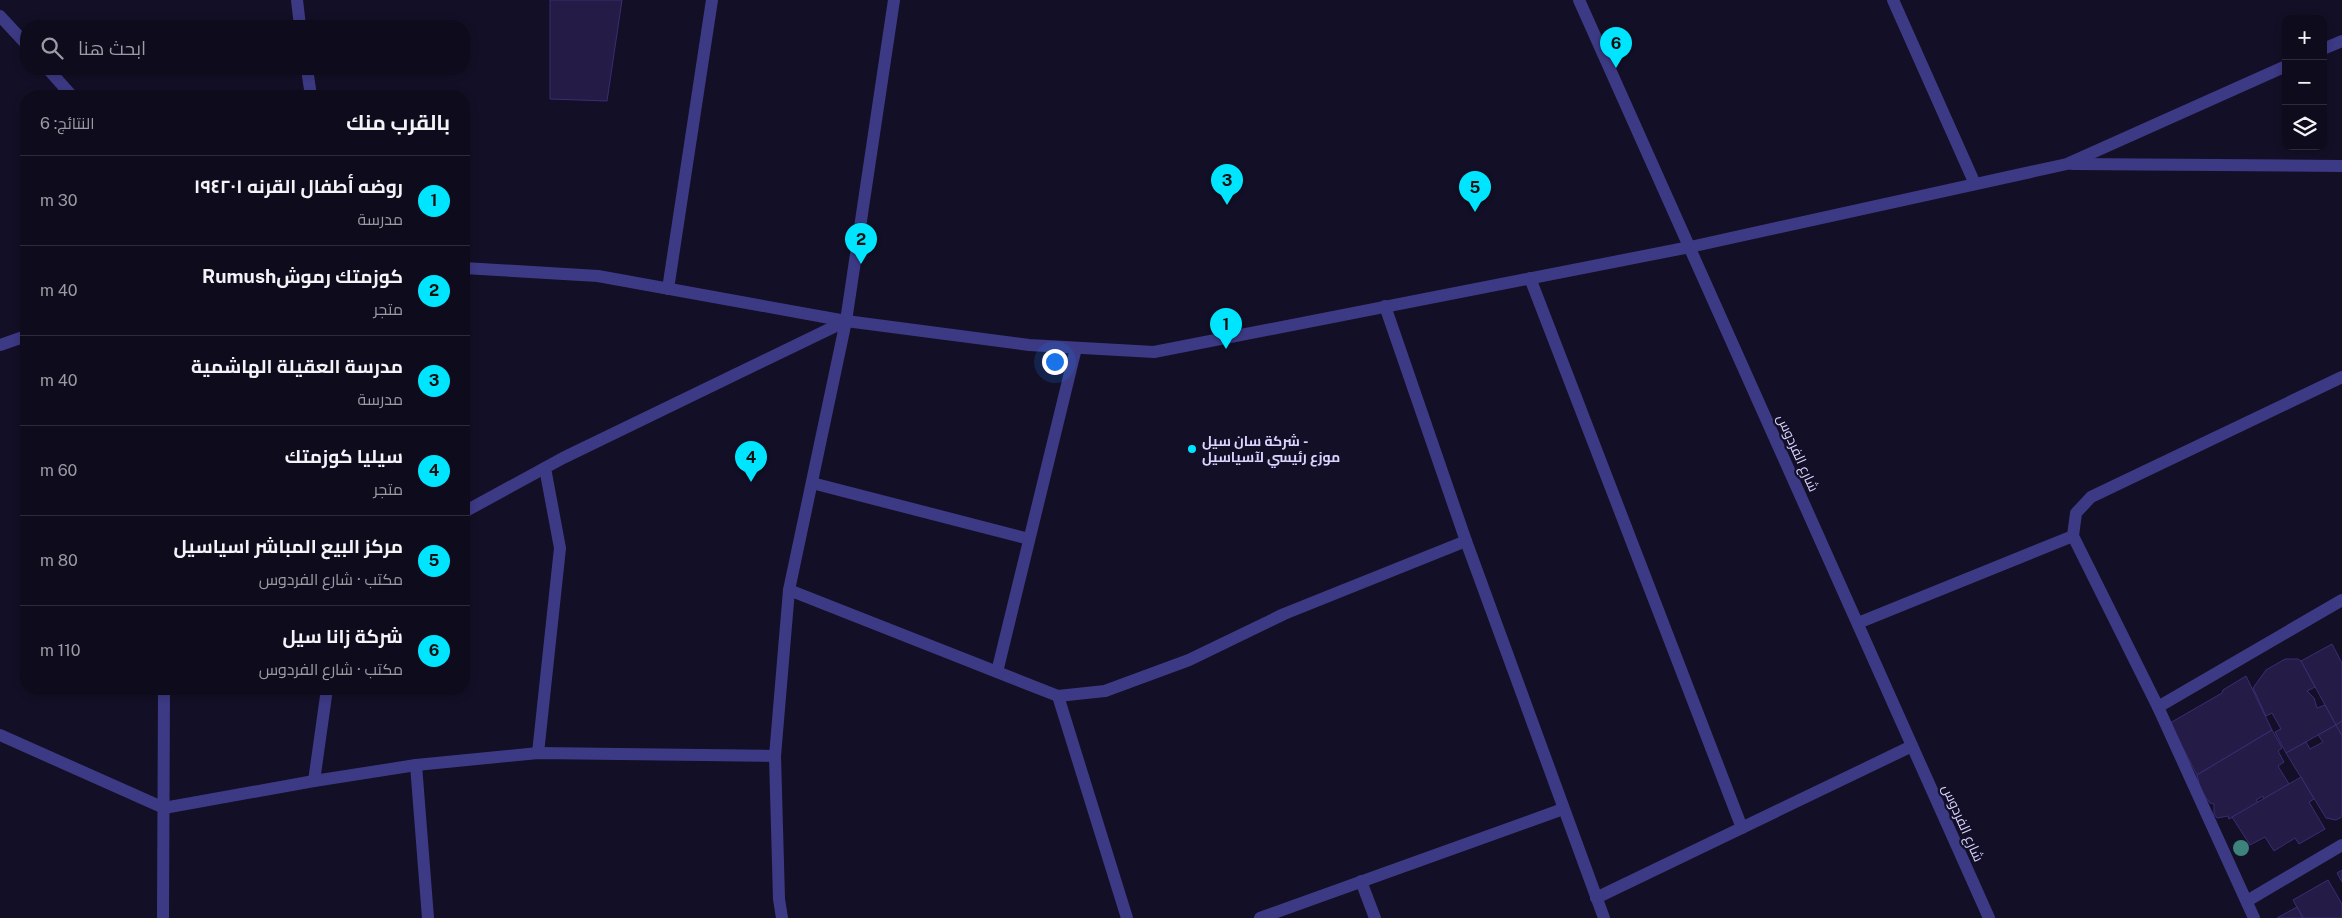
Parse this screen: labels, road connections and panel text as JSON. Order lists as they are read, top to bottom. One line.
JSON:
{"streets":{"street":["شارع الفردوس"]},"places":["شركة سان سيل - موزع رئيسي لآسياسيل"],"page":{"map_buttons":["+","−"],"search":"ابحث هنا","pins":["6","3","5","2","1","4"],"heading":["بالقرب منك","النتائج: 6"],"list":[{"mark":"1","name":"روضه أطفال القرنه ١٩٤٢٠١","note":"مدرسة","value":"30 m"},{"mark":"2","name":"كوزمتك رموشRumush","note":"متجر","value":"40 m"},{"mark":"3","name":"مدرسة العقيلة الهاشمية","note":"مدرسة","value":"40 m"},{"mark":"4","name":"سيليا كوزمتك","note":"متجر","value":"60 m"},{"mark":"5","name":"مركز البيع المباشر اسياسيل","note":"مكتب · شارع الفردوس","value":"80 m"},{"mark":"6","name":"شركة زانا سيل","note":"مكتب · شارع الفردوس","value":"110 m"}]}}
